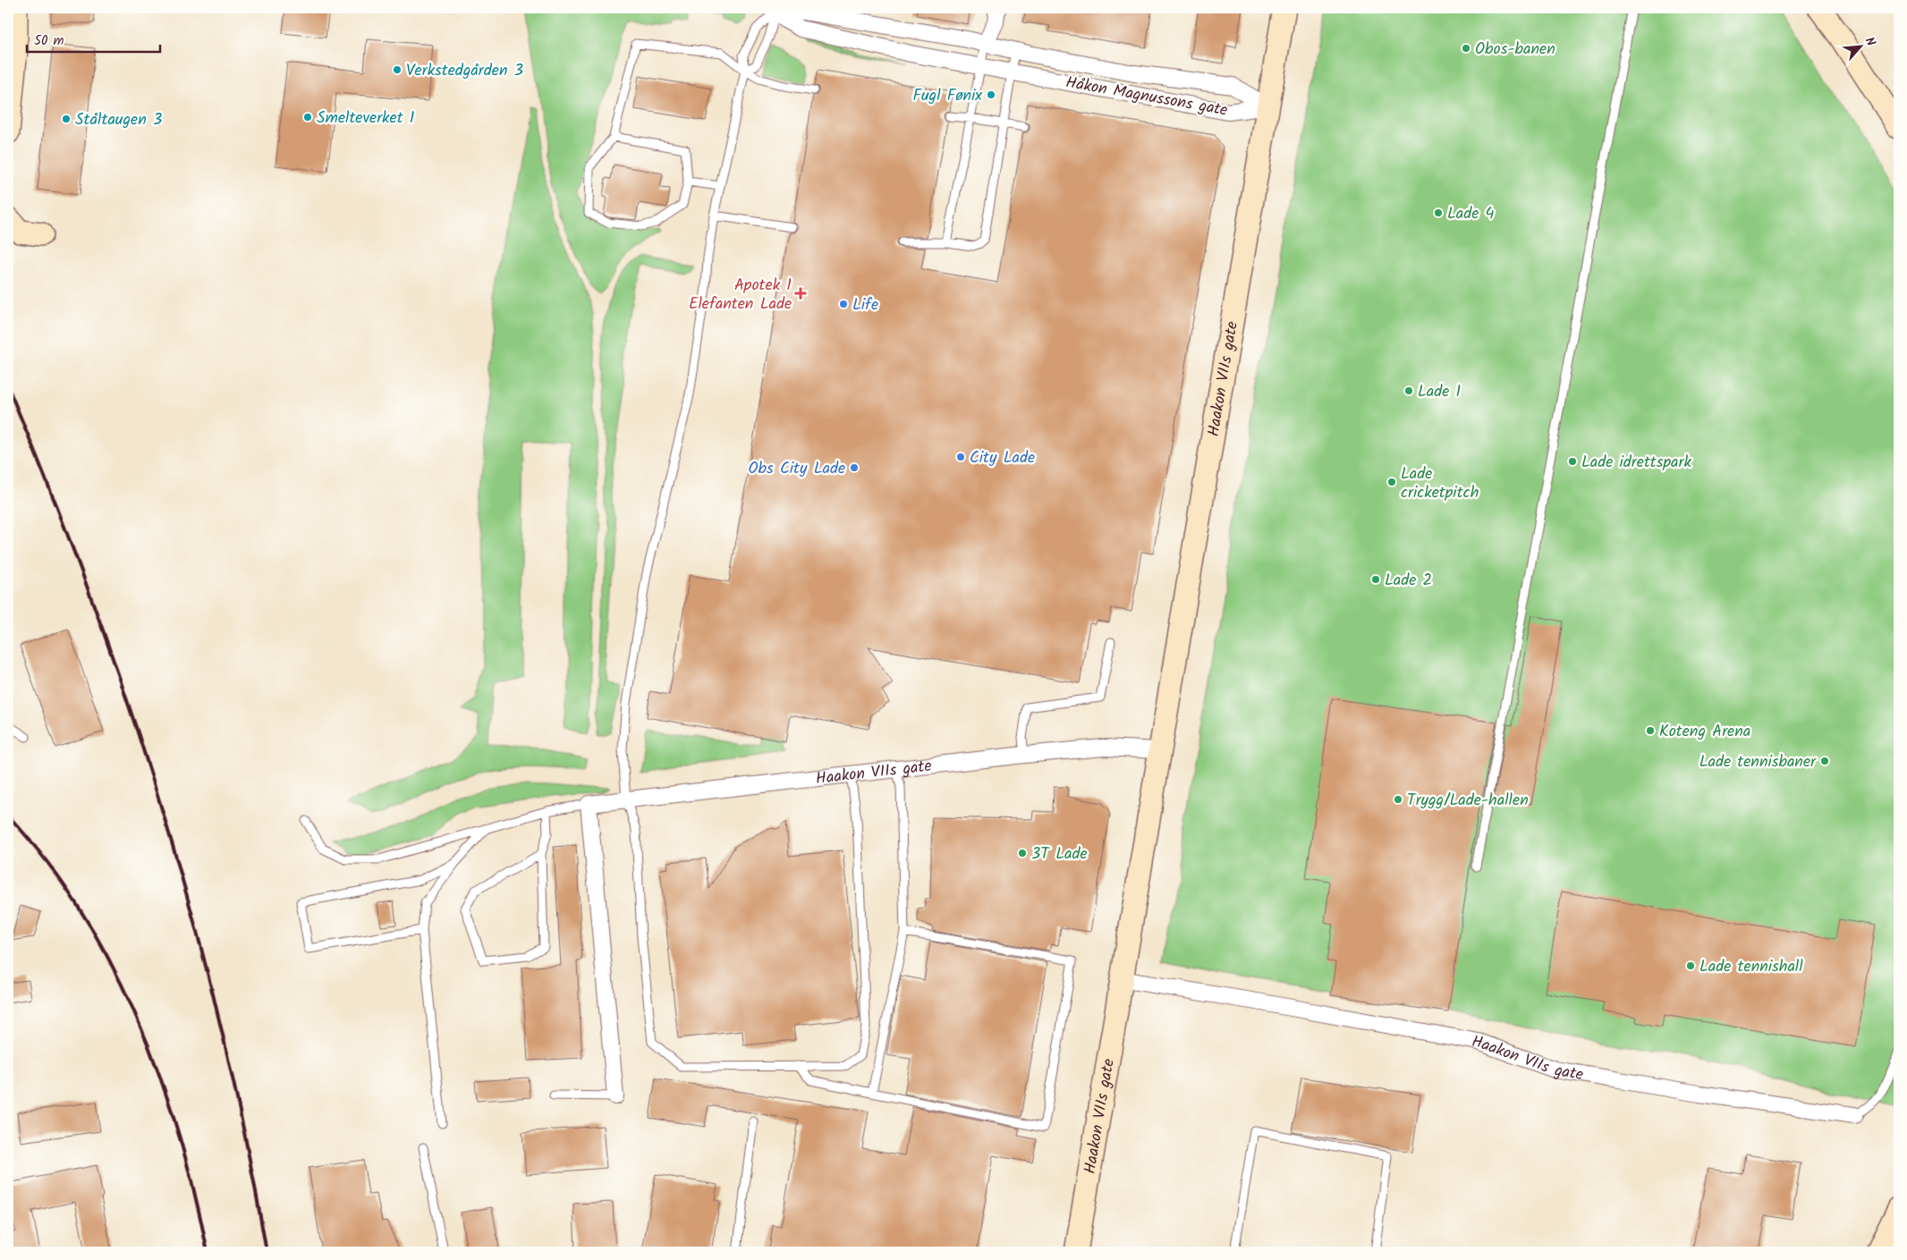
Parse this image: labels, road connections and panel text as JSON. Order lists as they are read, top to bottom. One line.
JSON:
{"streets":{"main road":["Haakon VIIs gate"],"street":["Håkon Magnussons gate"]},"crossings":[["Håkon Magnussons gate","Haakon VIIs gate"]],"places":{"other":["Obos-banen","Verkstedgården 3","Fugl Fønix","Smelteverket 1","Ståltaugen 3","Lade 4","Life","Lade 1","City Lade","Lade idrettspark","Obs City Lade","Lade cricketpitch","Lade 2","Koteng Arena","Lade tennisbaner","Trygg/Lade-hallen","3T Lade","Lade tennishall"],"health":["Apotek 1 Elefanten Lade"]},"scale_bar":"50 m","north":"top right"}
